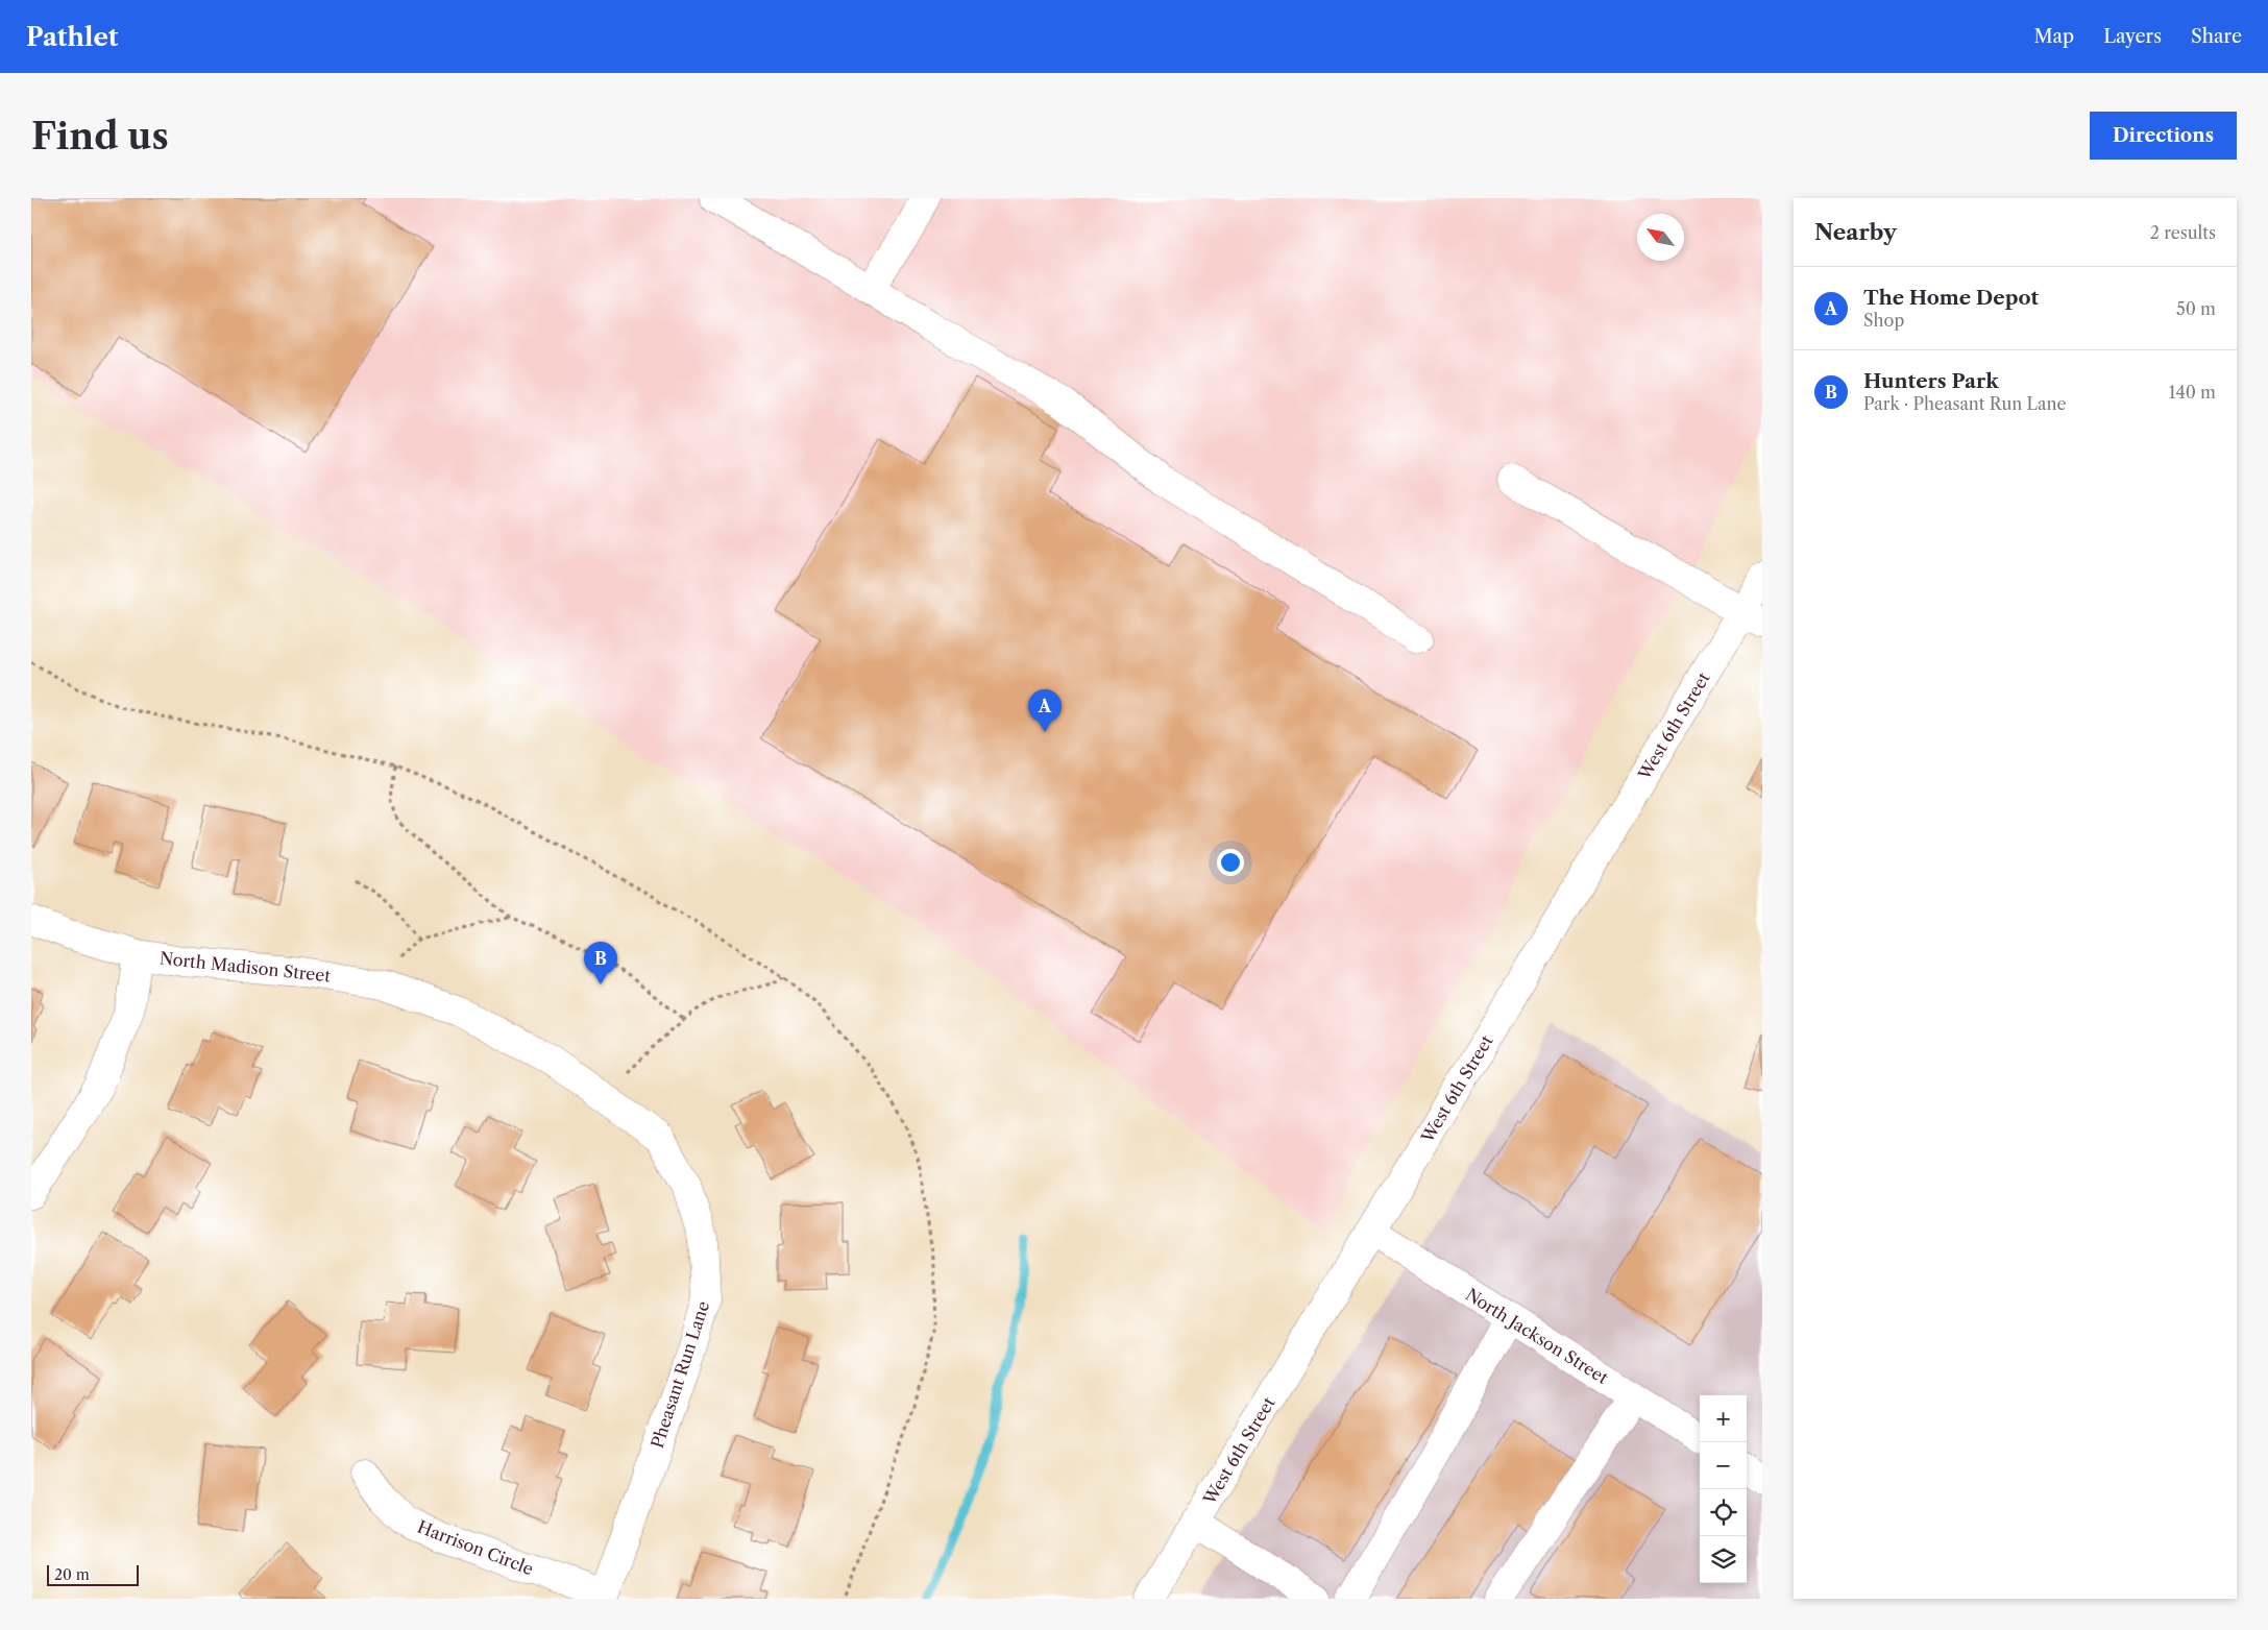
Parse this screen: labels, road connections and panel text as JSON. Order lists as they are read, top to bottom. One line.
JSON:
{"streets":{"street":["West 6th Street","North Madison Street","North Jackson Street","Pheasant Run Lane","Harrison Circle"]},"crossings":[["West 6th Street","North Jackson Street"],["North Madison Street","Pheasant Run Lane"],["Pheasant Run Lane","Harrison Circle"]],"scale_bar":"20 m","north":"top left","page":{"header":"Pathlet","nav":["Map","Layers","Share"],"buttons":"Directions","title":"Find us","heading":["Nearby","2 results"],"list":[{"mark":"A","name":"The Home Depot","note":"Shop","value":"50 m"},{"mark":"B","name":"Hunters Park","note":"Park · Pheasant Run Lane","value":"140 m"}],"pins":["A","B"],"map_buttons":["+","−"],"scale":"20 m"}}
